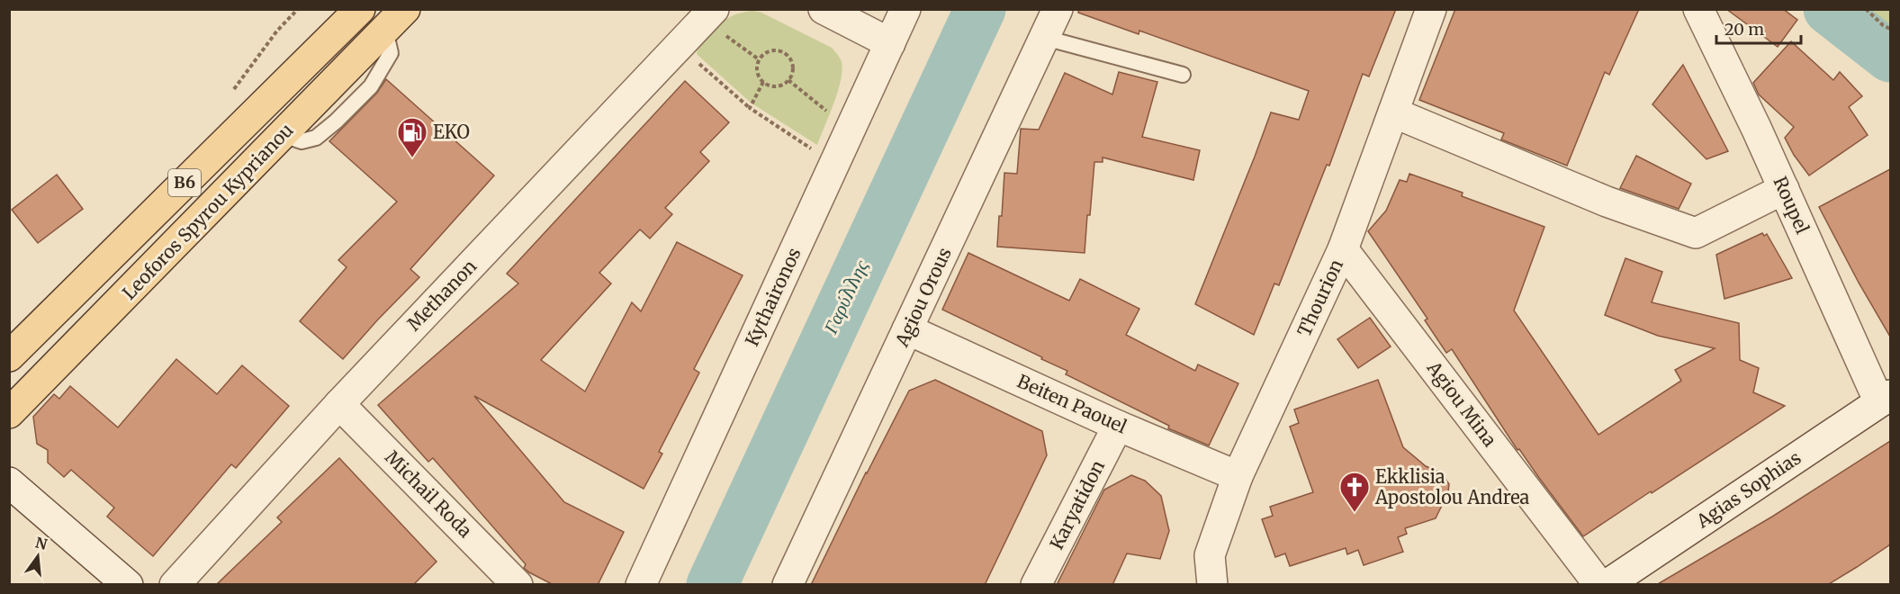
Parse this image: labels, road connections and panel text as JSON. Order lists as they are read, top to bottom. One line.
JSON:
{"streets":{"main road":["B6","Leoforos Spyrou Kyprianou"],"street":["Roupel","Methanon","Kythaironos","Agiou Orous","Thourion","Beiten Paouel","Agiou Mina","Agias Sophias","Michail Roda","Karyatidon"]},"crossings":[["Roupel","Agias Sophias"],["Methanon","Michail Roda"],["Agiou Orous","Beiten Paouel"],["Thourion","Beiten Paouel"],["Thourion","Agiou Mina"],["Beiten Paouel","Karyatidon"]],"water":["Γαρύλλης"],"places":{"fuel station":["EKO"],"church":["Ekklisia Apostolou Andrea"]},"scale_bar":"20 m","north":"top"}
